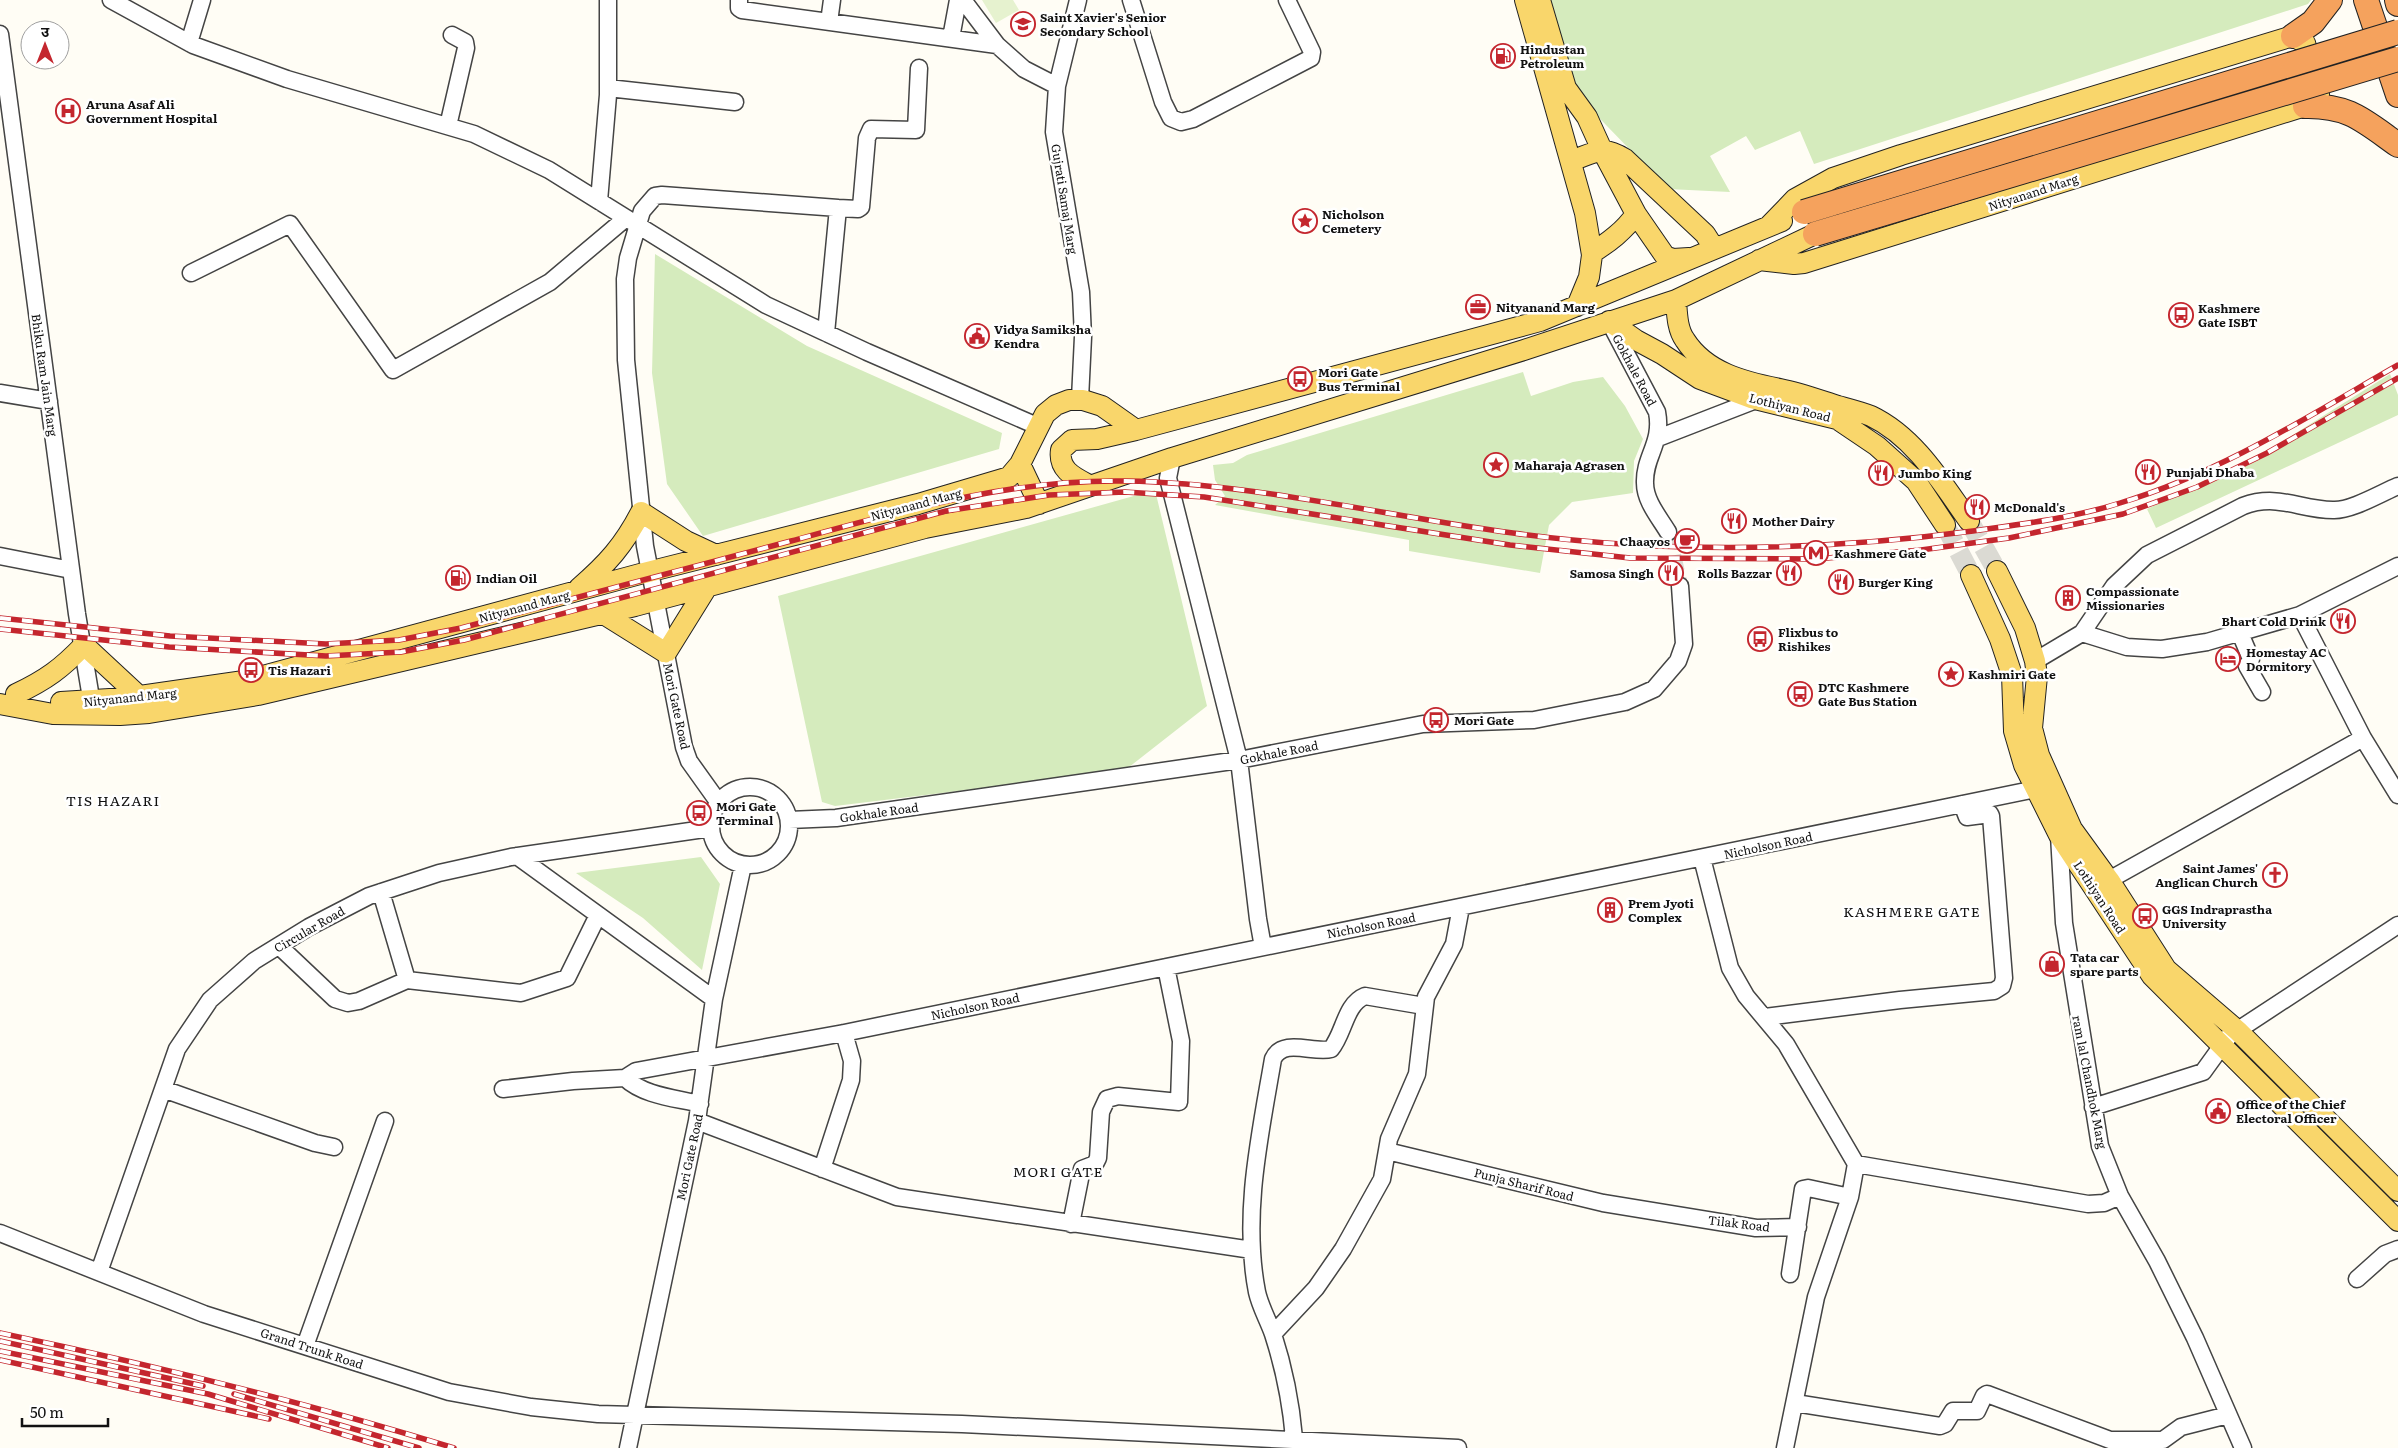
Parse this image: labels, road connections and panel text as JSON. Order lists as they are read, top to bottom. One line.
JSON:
{"streets":{"main road":["Nityanand Marg","Lothiyan Road"],"street":["Gujrati Samaj Marg","Gokhale Road","Bhiku Ram Jain Marg","Mori Gate Road","Nicholson Road","Circular Road","ram lal Chandhok Marg","Punja Sharif Road","Tilak Road","Grand Trunk Road"]},"crossings":[["Nityanand Marg","Gujrati Samaj Marg"],["Nityanand Marg","Gokhale Road"],["Nityanand Marg","Bhiku Ram Jain Marg"],["Nityanand Marg","Lothiyan Road"],["Nityanand Marg","Mori Gate Road"],["Gokhale Road","Lothiyan Road"],["Gokhale Road","Mori Gate Road"],["Gokhale Road","Circular Road"],["Lothiyan Road","Nicholson Road"],["Lothiyan Road","ram lal Chandhok Marg"],["Mori Gate Road","Nicholson Road"],["Mori Gate Road","Circular Road"],["Mori Gate Road","Grand Trunk Road"],["Circular Road","Grand Trunk Road"],["Punja Sharif Road","Tilak Road"]],"districts":["TIS HAZARI","KASHMERE GATE","MORI GATE"],"places":{"school or university":["Saint Xavier's Senior Secondary School"],"fuel station":["Hindustan Petroleum","Indian Oil"],"hospital":["Aruna Asaf Ali Government Hospital"],"place":["Nicholson Cemetery","Maharaja Agrasen","Kashmiri Gate"],"office":["Nityanand Marg"],"bus stop":["Kashmere Gate ISBT","Mori Gate Bus Terminal","Flixbus to Rishikes","Tis Hazari","DTC Kashmere Gate Bus Station","Mori Gate","Mori Gate Terminal","GGS Indraprastha University"],"public building":["Vidya Samiksha Kendra","Office of the Chief Electoral Officer"],"restaurant":["Punjabi Dhaba","Jumbo King","McDonald's","Mother Dairy","Samosa Singh","Rolls Bazzar","Burger King","Bhart Cold Drink"],"cafe":["Chaayos"],"metro station":["Kashmere Gate"],"building":["Compassionate Missionaries","Prem Jyoti Complex"],"hotel":["Homestay AC Dormitory"],"church":["Saint James' Anglican Church"],"shop":["Tata car spare parts"]},"scale_bar":"50 m","north":"top"}
